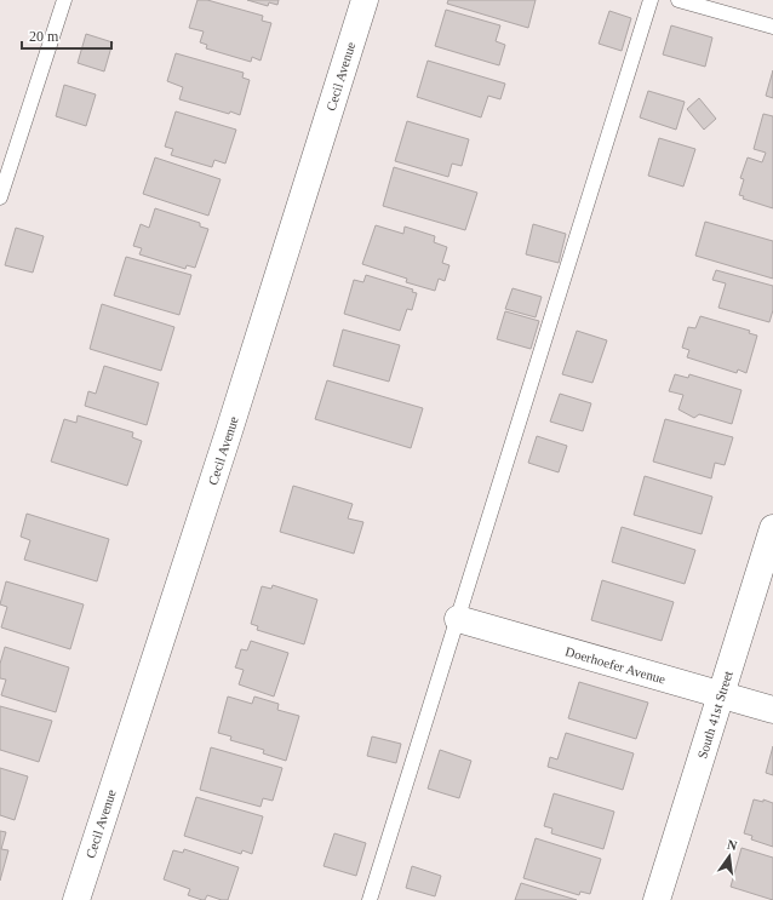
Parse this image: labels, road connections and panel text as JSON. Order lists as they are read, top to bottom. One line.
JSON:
{"streets":{"street":["Cecil Avenue","Doerhoefer Avenue","South 41st Street"]},"crossings":[["Doerhoefer Avenue","South 41st Street"]],"scale_bar":"20 m","north":"top"}
